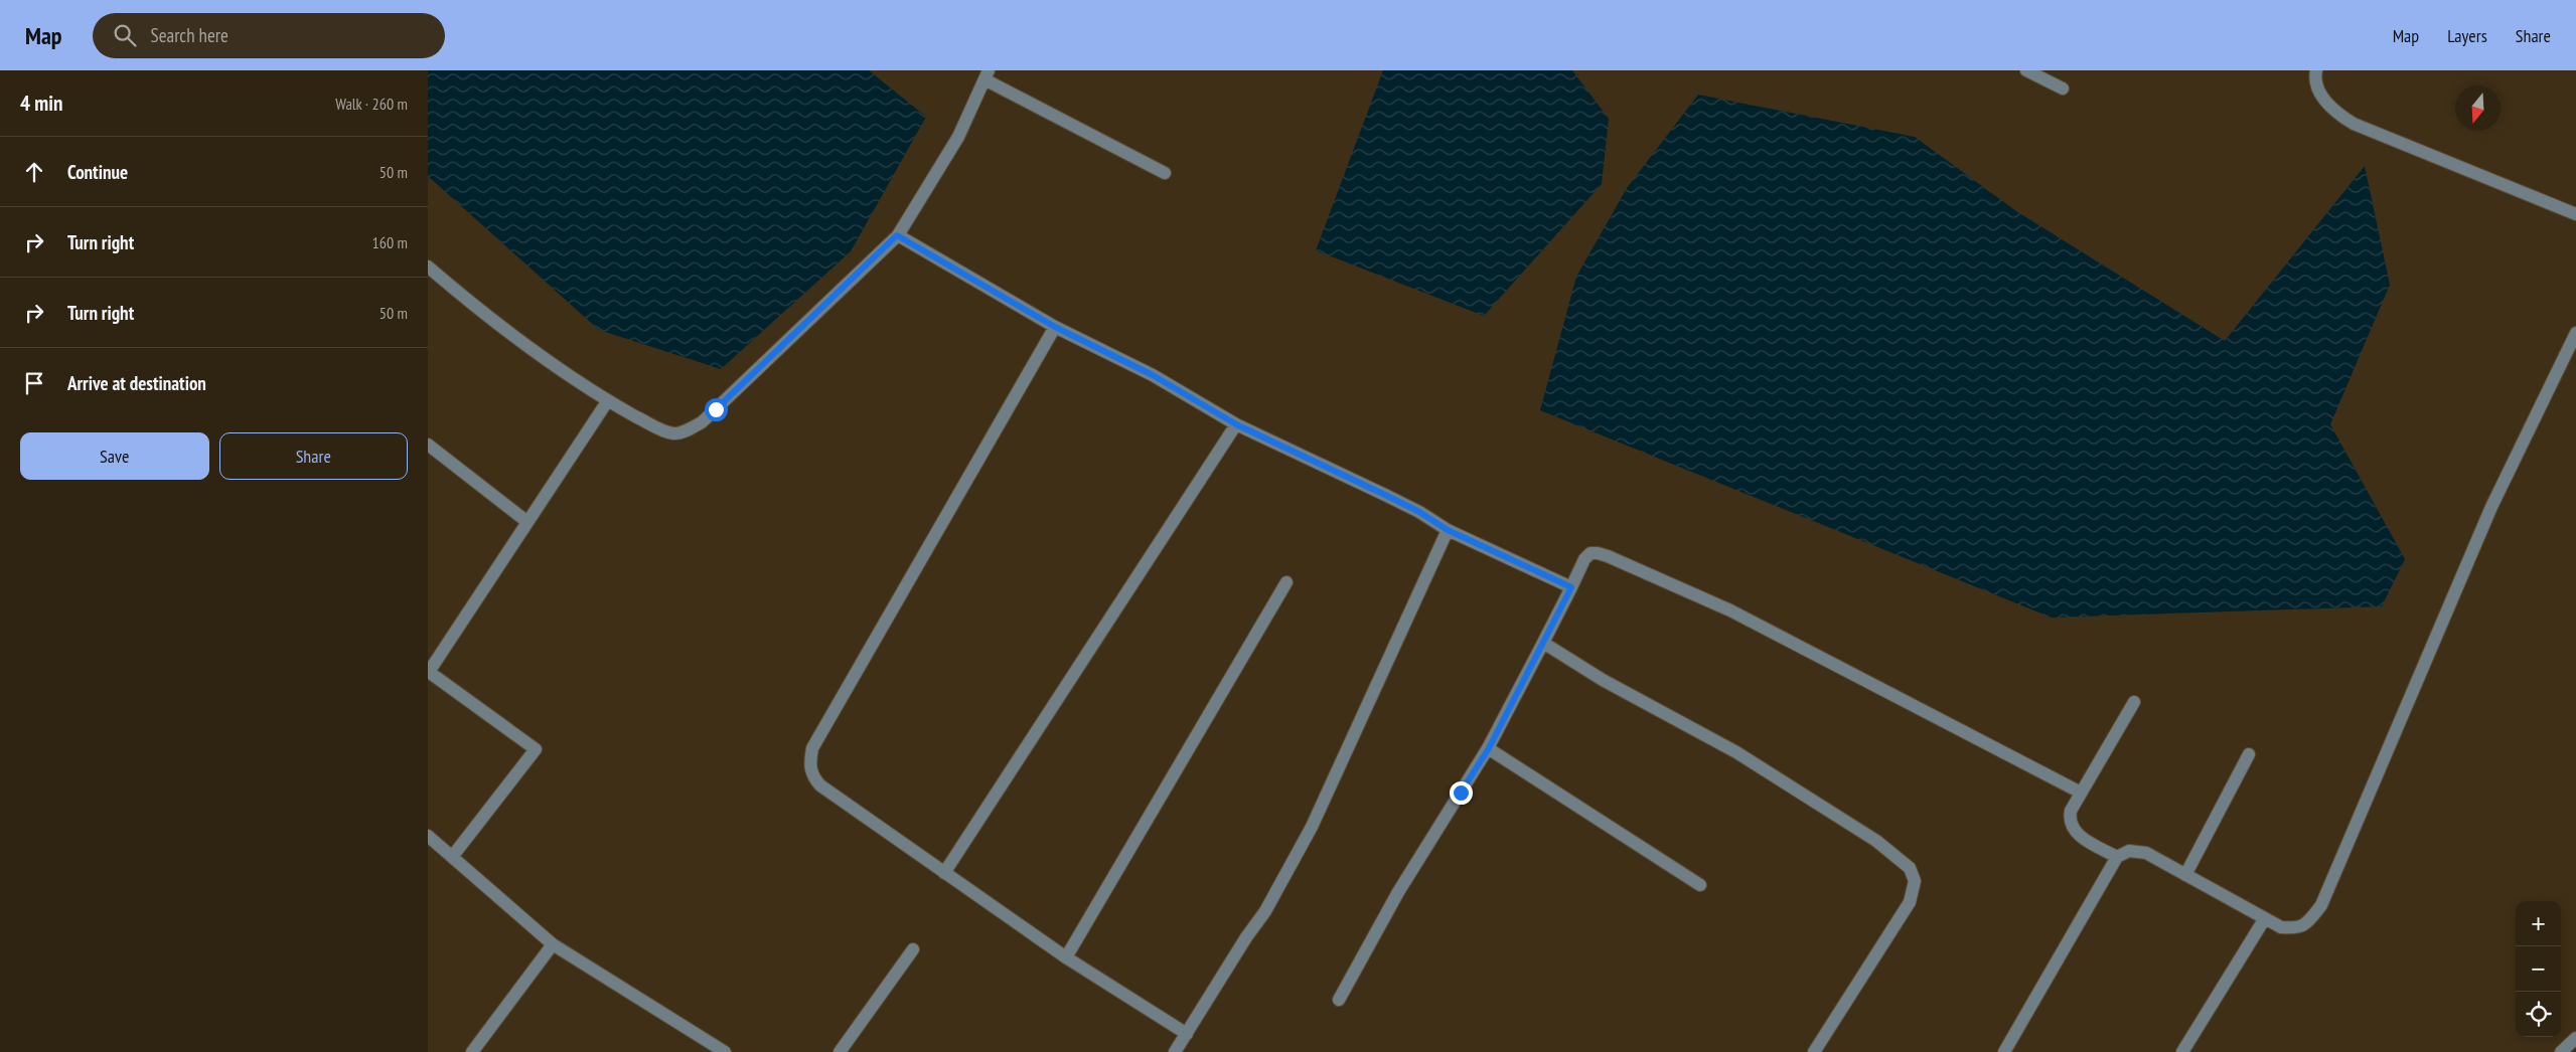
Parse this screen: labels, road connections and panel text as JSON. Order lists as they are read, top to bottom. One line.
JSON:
{"north":"bottom","page":{"header":"Map","search":"Search here","nav":["Map","Layers","Share"],"heading":["4 min","Walk · 260 m"],"list":[["Continue","50 m"],["Turn right","160 m"],["Turn right","50 m"],"Arrive at destination"],"buttons":["Save","Share"],"map_buttons":["+","−"]}}
